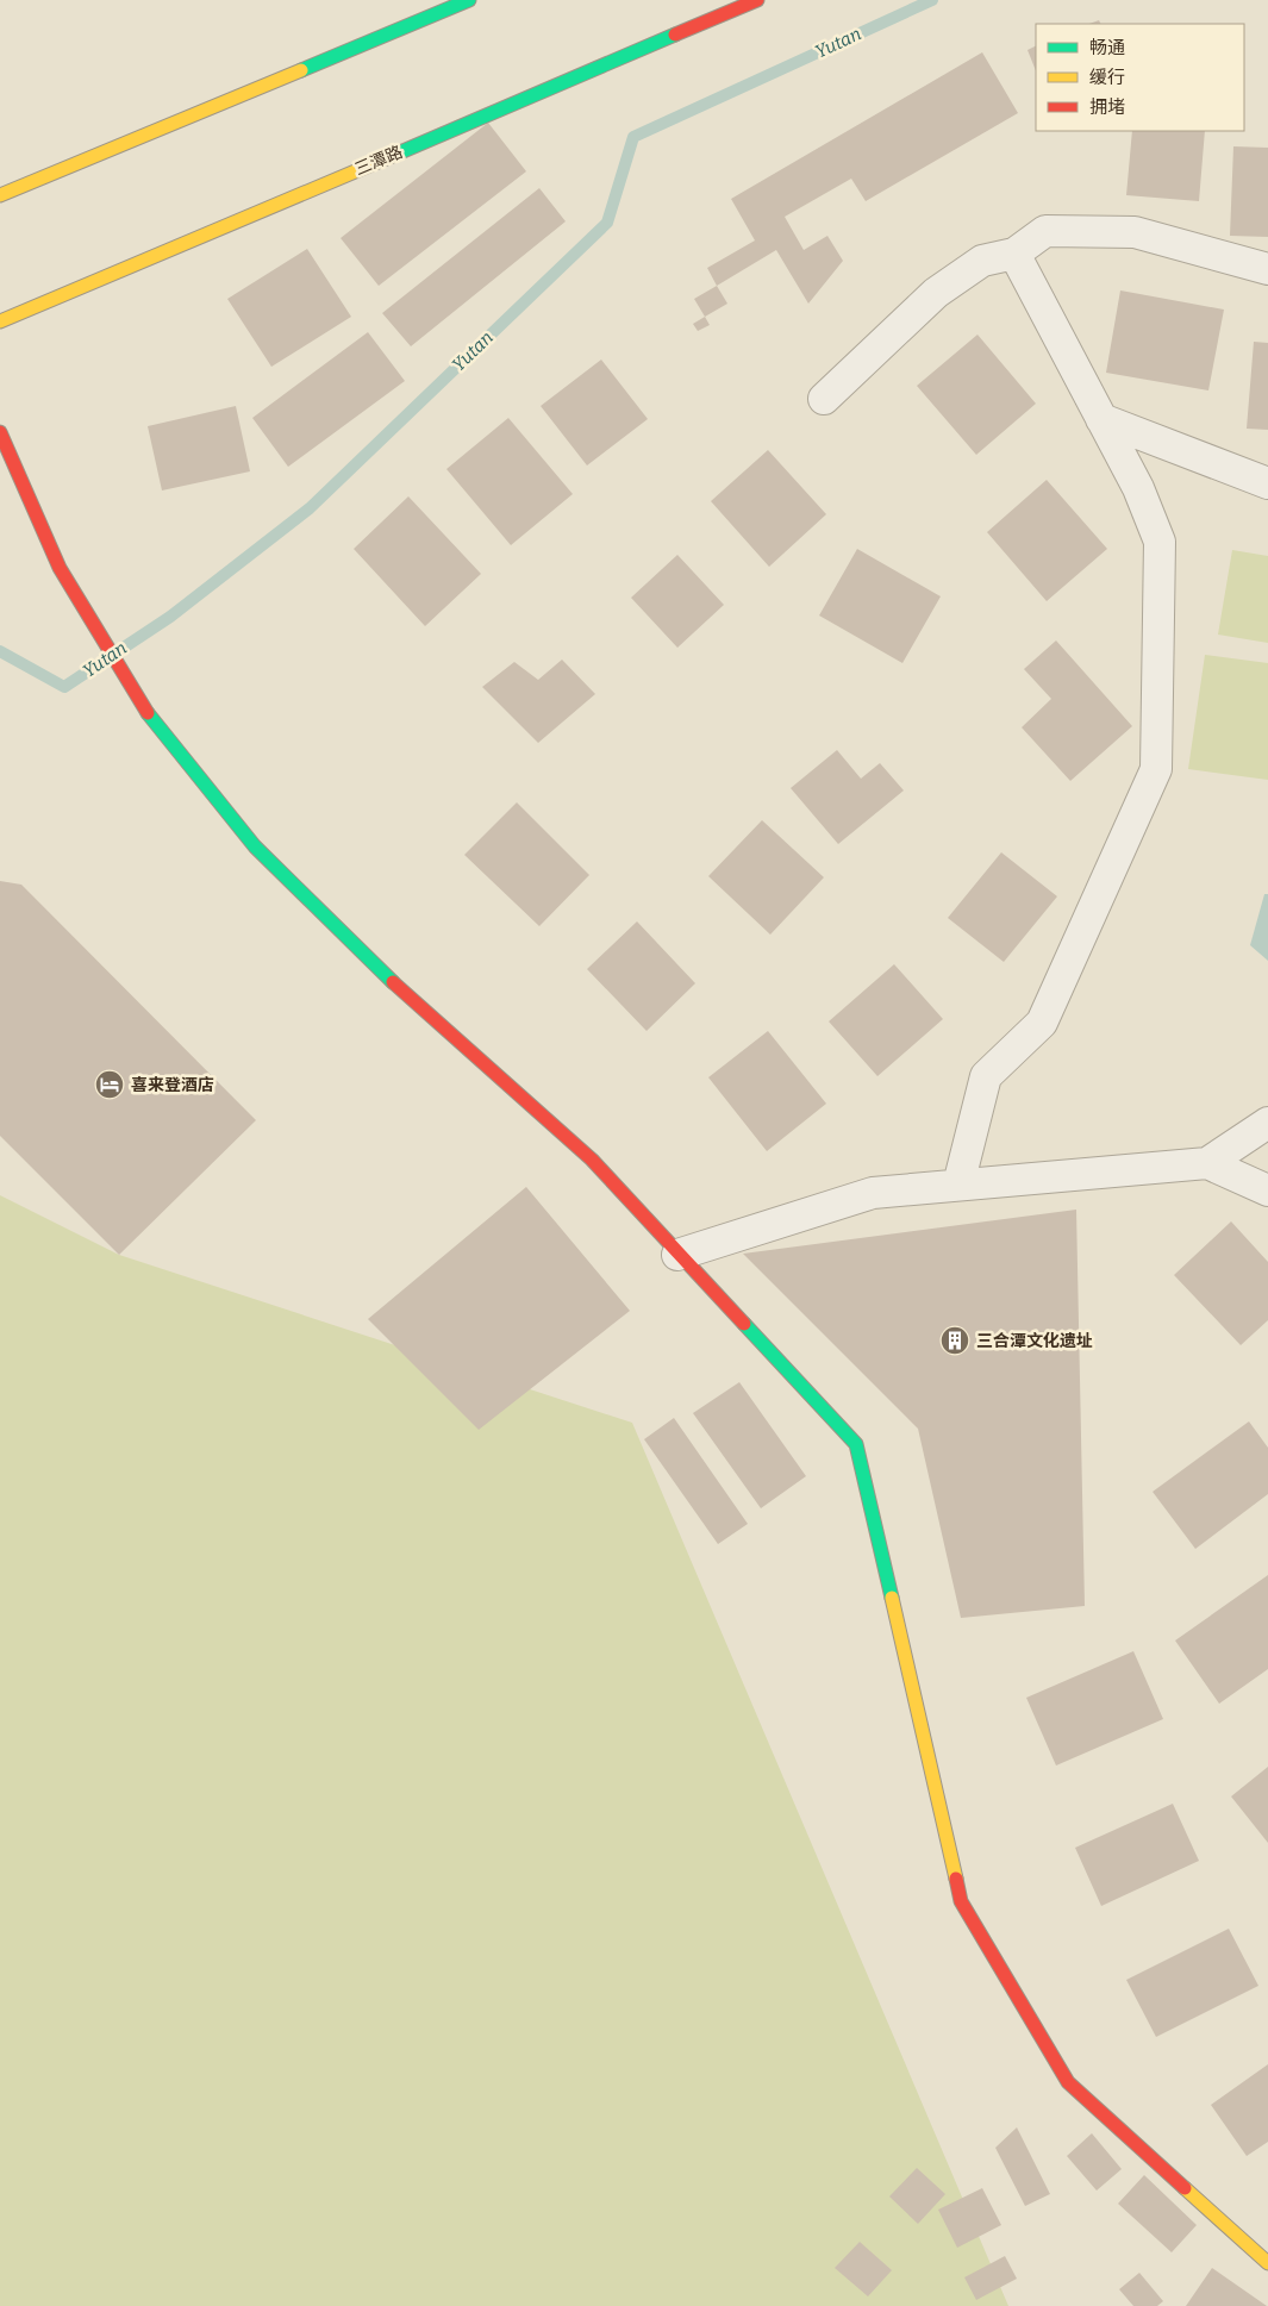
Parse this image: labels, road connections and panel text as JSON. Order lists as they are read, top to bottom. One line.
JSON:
{"streets":{"street":["三潭路"]},"water":["Yutan"],"places":{"hotel":["喜来登酒店"],"building":["三合潭文化遗址"]},"legend":["畅通","缓行","拥堵"]}
